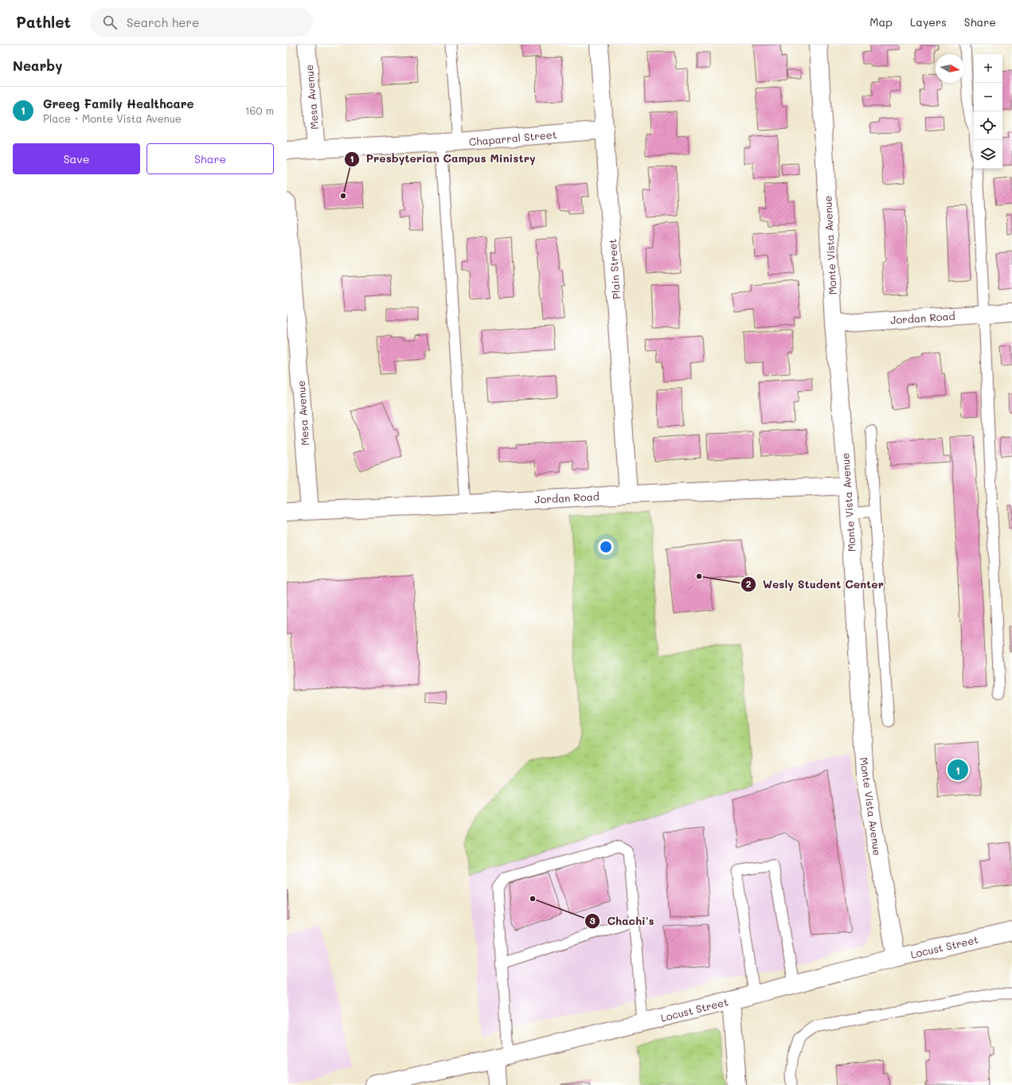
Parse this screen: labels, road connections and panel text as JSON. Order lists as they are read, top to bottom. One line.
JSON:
{"streets":{"street":["Mesa Avenue","Chaparral Street","Monte Vista Avenue","Plain Street","Jordan Road","Locust Street"]},"crossings":[["Mesa Avenue","Chaparral Street"],["Mesa Avenue","Jordan Road"],["Chaparral Street","Plain Street"],["Monte Vista Avenue","Jordan Road"],["Monte Vista Avenue","Locust Street"],["Plain Street","Jordan Road"]],"places":["Presbyterian Campus Ministry","Wesly Student Center","Chachi's"],"north":"right","page":{"header":"Pathlet","search":"Search here","nav":["Map","Layers","Share"],"heading":"Nearby","map_buttons":["+","−"],"list":[{"mark":"1","name":"Greeg Family Healthcare","note":"Place · Monte Vista Avenue","value":"160 m"}],"buttons":["Save","Share"],"pins":"1"}}
